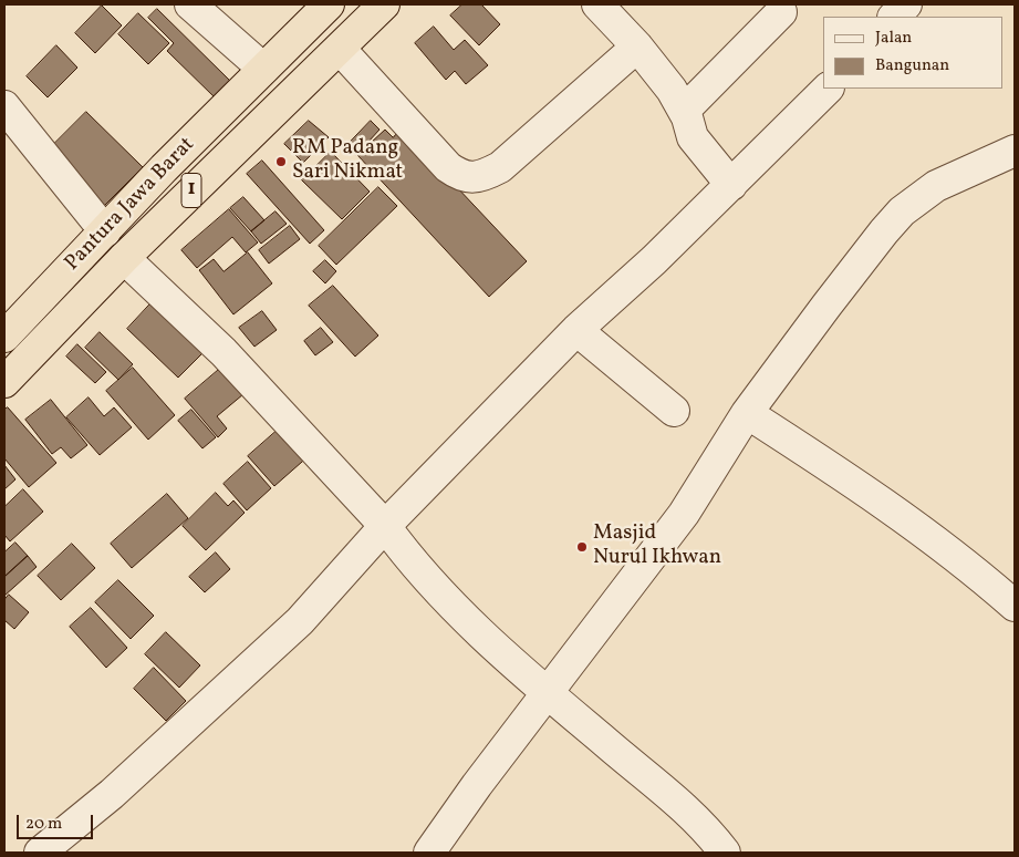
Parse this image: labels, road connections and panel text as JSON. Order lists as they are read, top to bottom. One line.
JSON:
{"streets":{"highway":["1","Pantura Jawa Barat"]},"places":["RM Padang Sari Nikmat","Masjid Nurul Ikhwan"],"legend":["Jalan","Bangunan"],"scale_bar":"20 m"}
